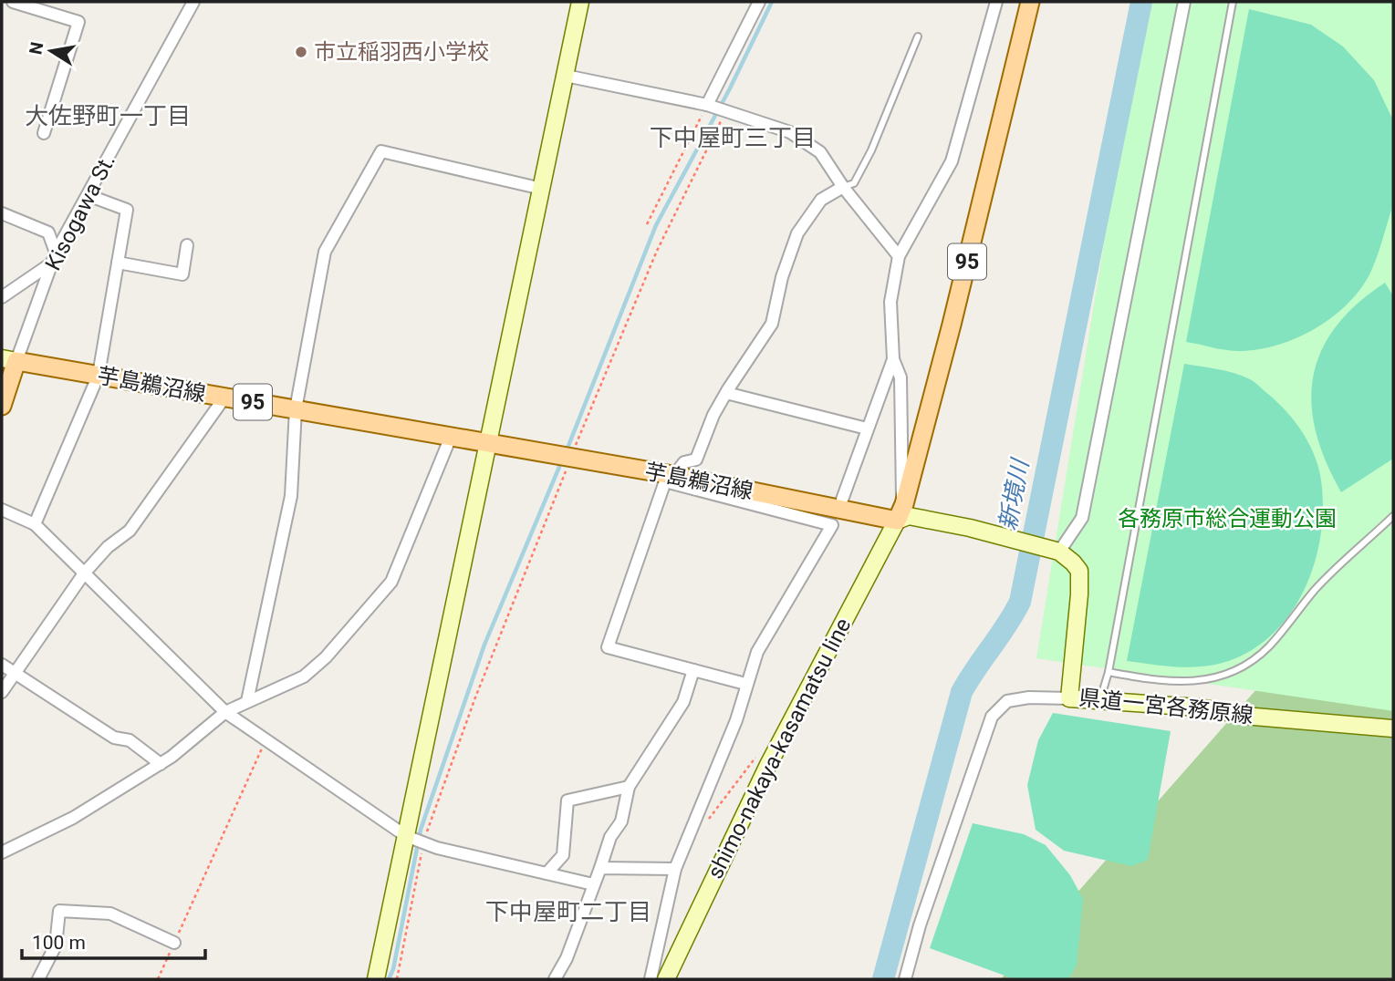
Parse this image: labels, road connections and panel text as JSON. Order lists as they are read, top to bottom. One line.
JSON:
{"streets":{"main road":["95","芋島鵜沼線","県道一宮各務原線","shimo-nakaya-kasamatsu line"],"street":["Kisogawa St."]},"crossings":[["Kisogawa St.","芋島鵜沼線"],["95","芋島鵜沼線"],["95","shimo-nakaya-kasamatsu line"],["芋島鵜沼線","shimo-nakaya-kasamatsu line"]],"districts":["大佐野町一丁目","下中屋町三丁目","下中屋町二丁目"],"water":["新境川"],"parks":["各務原市総合運動公園"],"places":["市立稲羽西小学校"],"scale_bar":"100 m","north":"left"}
